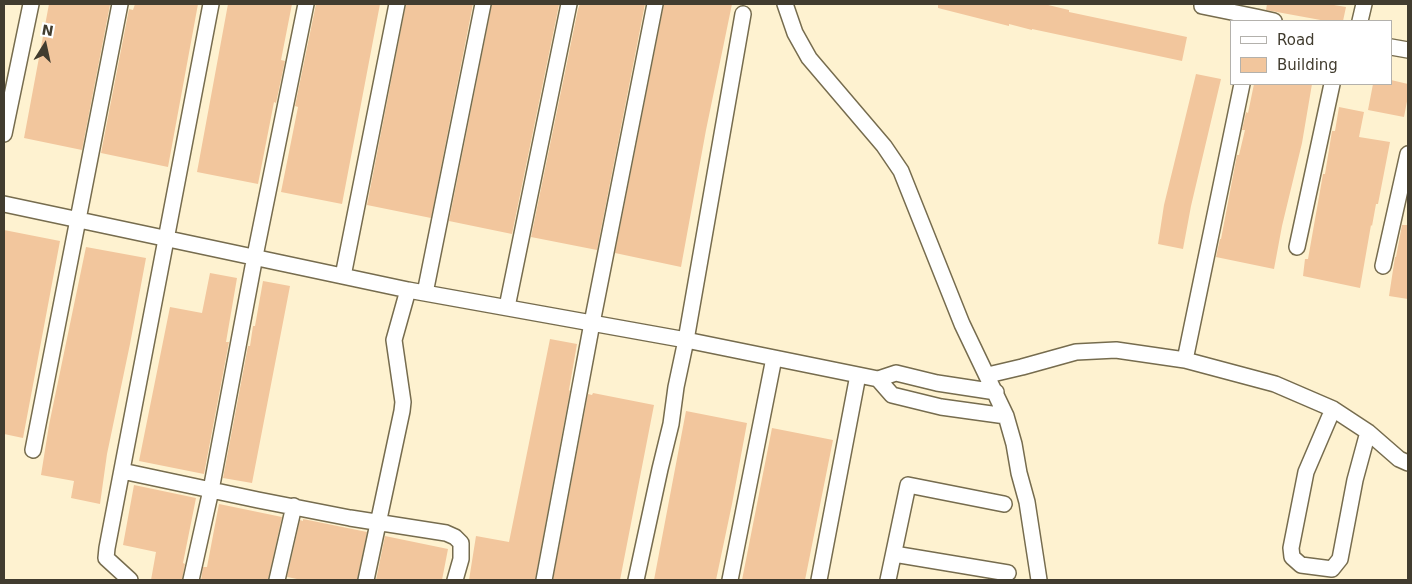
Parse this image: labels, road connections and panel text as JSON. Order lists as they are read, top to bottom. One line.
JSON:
{"legend":["Road","Building"],"north":"top"}
